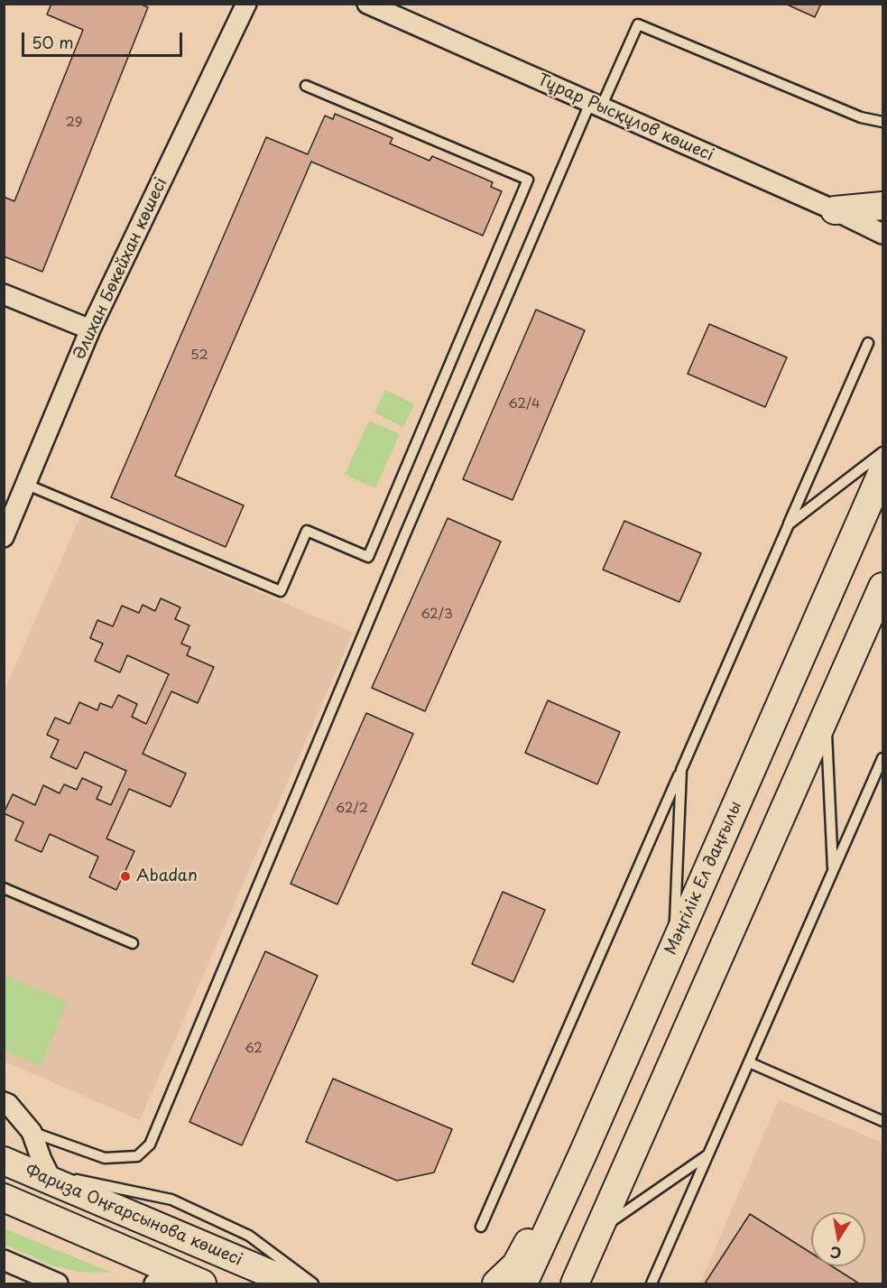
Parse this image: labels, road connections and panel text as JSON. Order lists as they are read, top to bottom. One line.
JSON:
{"streets":{"main road":["Мәңгілік Ел даңғылы","Фариза Оңғарсынова көшесі"],"street":["Тұрар Рысқұлов көшесі","Әлихан Бөкейхан көшесі"]},"places":["Abadan"],"house_numbers":["29","52","62/4","62/3","62/2","62"],"scale_bar":"50 m","north":"bottom"}
